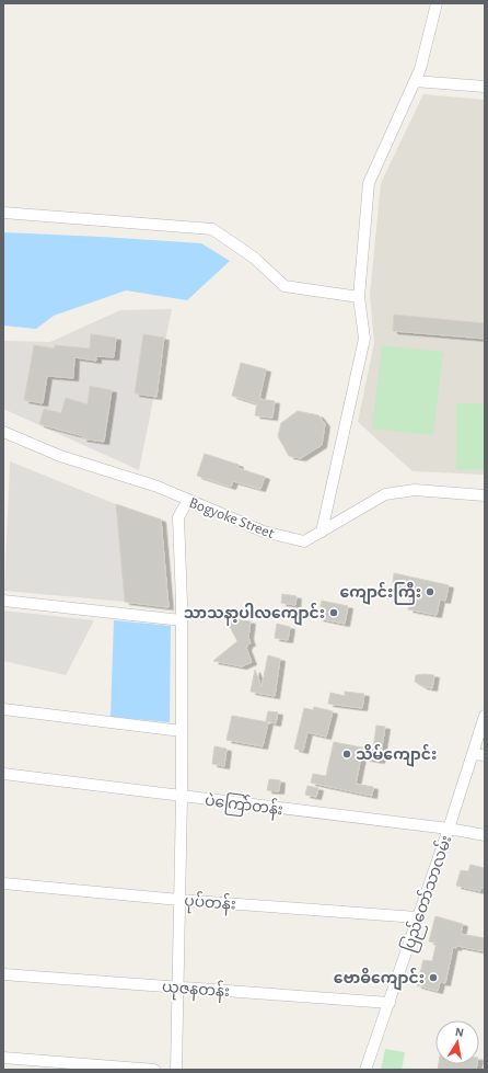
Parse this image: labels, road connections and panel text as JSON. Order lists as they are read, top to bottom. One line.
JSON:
{"streets":{"street":["Bogyoke Street","ပဲကြော်တန်း","ပြည်တော်သာလမ်း","ပုပ်တန်း","ယုဇနတန်း"]},"crossings":[["ပဲကြော်တန်း","ပြည်တော်သာလမ်း"],["ပြည်တော်သာလမ်း","ပုပ်တန်း"],["ပြည်တော်သာလမ်း","ယုဇနတန်း"]],"places":["ကျောင်းကြီး","သာသနာ့ပါလကျောင်း","သိမ်ကျောင်း","ဗောဓိကျောင်း"],"north":"top"}
